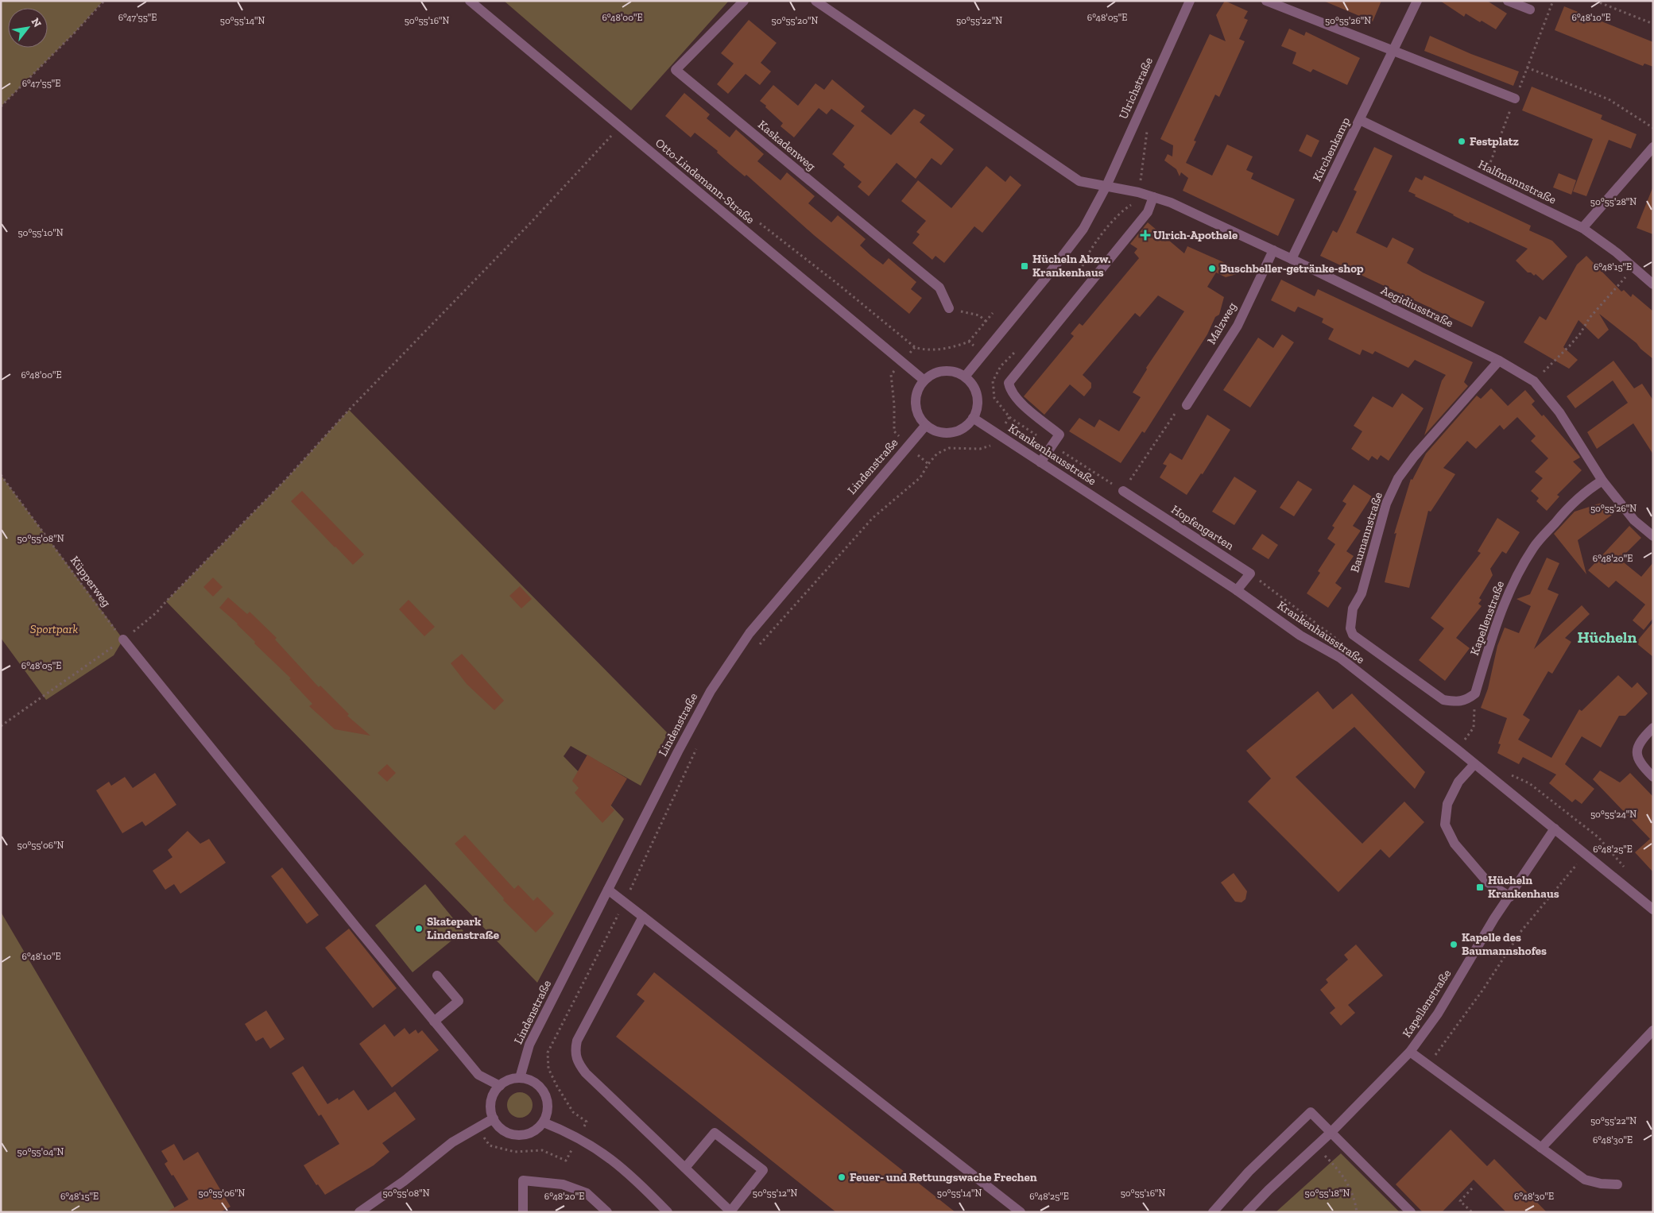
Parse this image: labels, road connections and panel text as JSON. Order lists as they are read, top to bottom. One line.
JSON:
{"streets":{"street":["Ulrichstraße","Kaskadenweg","Kirchenkamp","Otto-Lindemann-Straße","Halfmannstraße","Aegidiusstraße","Malzweg","Krankenhausstraße","Lindenstraße","Hopfengarten","Baumannstraße","Kapellenstraße"],"path":["Küpperweg"]},"crossings":[["Ulrichstraße","Aegidiusstraße"],["Kirchenkamp","Halfmannstraße"],["Kirchenkamp","Aegidiusstraße"],["Otto-Lindemann-Straße","Krankenhausstraße"],["Otto-Lindemann-Straße","Lindenstraße"],["Aegidiusstraße","Malzweg"],["Aegidiusstraße","Baumannstraße"],["Aegidiusstraße","Kapellenstraße"],["Krankenhausstraße","Lindenstraße"],["Krankenhausstraße","Hopfengarten"],["Krankenhausstraße","Kapellenstraße"],["Baumannstraße","Kapellenstraße"]],"districts":["Hücheln"],"parks":["Sportpark"],"places":{"other":["Festplatz","Buschbeller-getränke-shop","Skatepark Lindenstraße","Kapelle des Baumannshofes","Feuer- und Rettungswache Frechen"],"health":["Ulrich-Apothele"],"transit":["Hücheln Abzw. Krankenhaus","Hücheln Krankenhaus"]},"north":"top right","coordinates":["6°47'55\"E","6°48'00\"E","6°48'05\"E","6°48'10\"E","50°55'14\"N","50°55'16\"N","50°55'20\"N","50°55'22\"N","50°55'26\"N","50°55'28\"N","50°55'10\"N","6°48'15\"E","50°55'08\"N","6°48'20\"E","50°55'24\"N","50°55'06\"N","6°48'25\"E","6°48'30\"E","50°55'04\"N","50°55'12\"N","50°55'18\"N"]}
